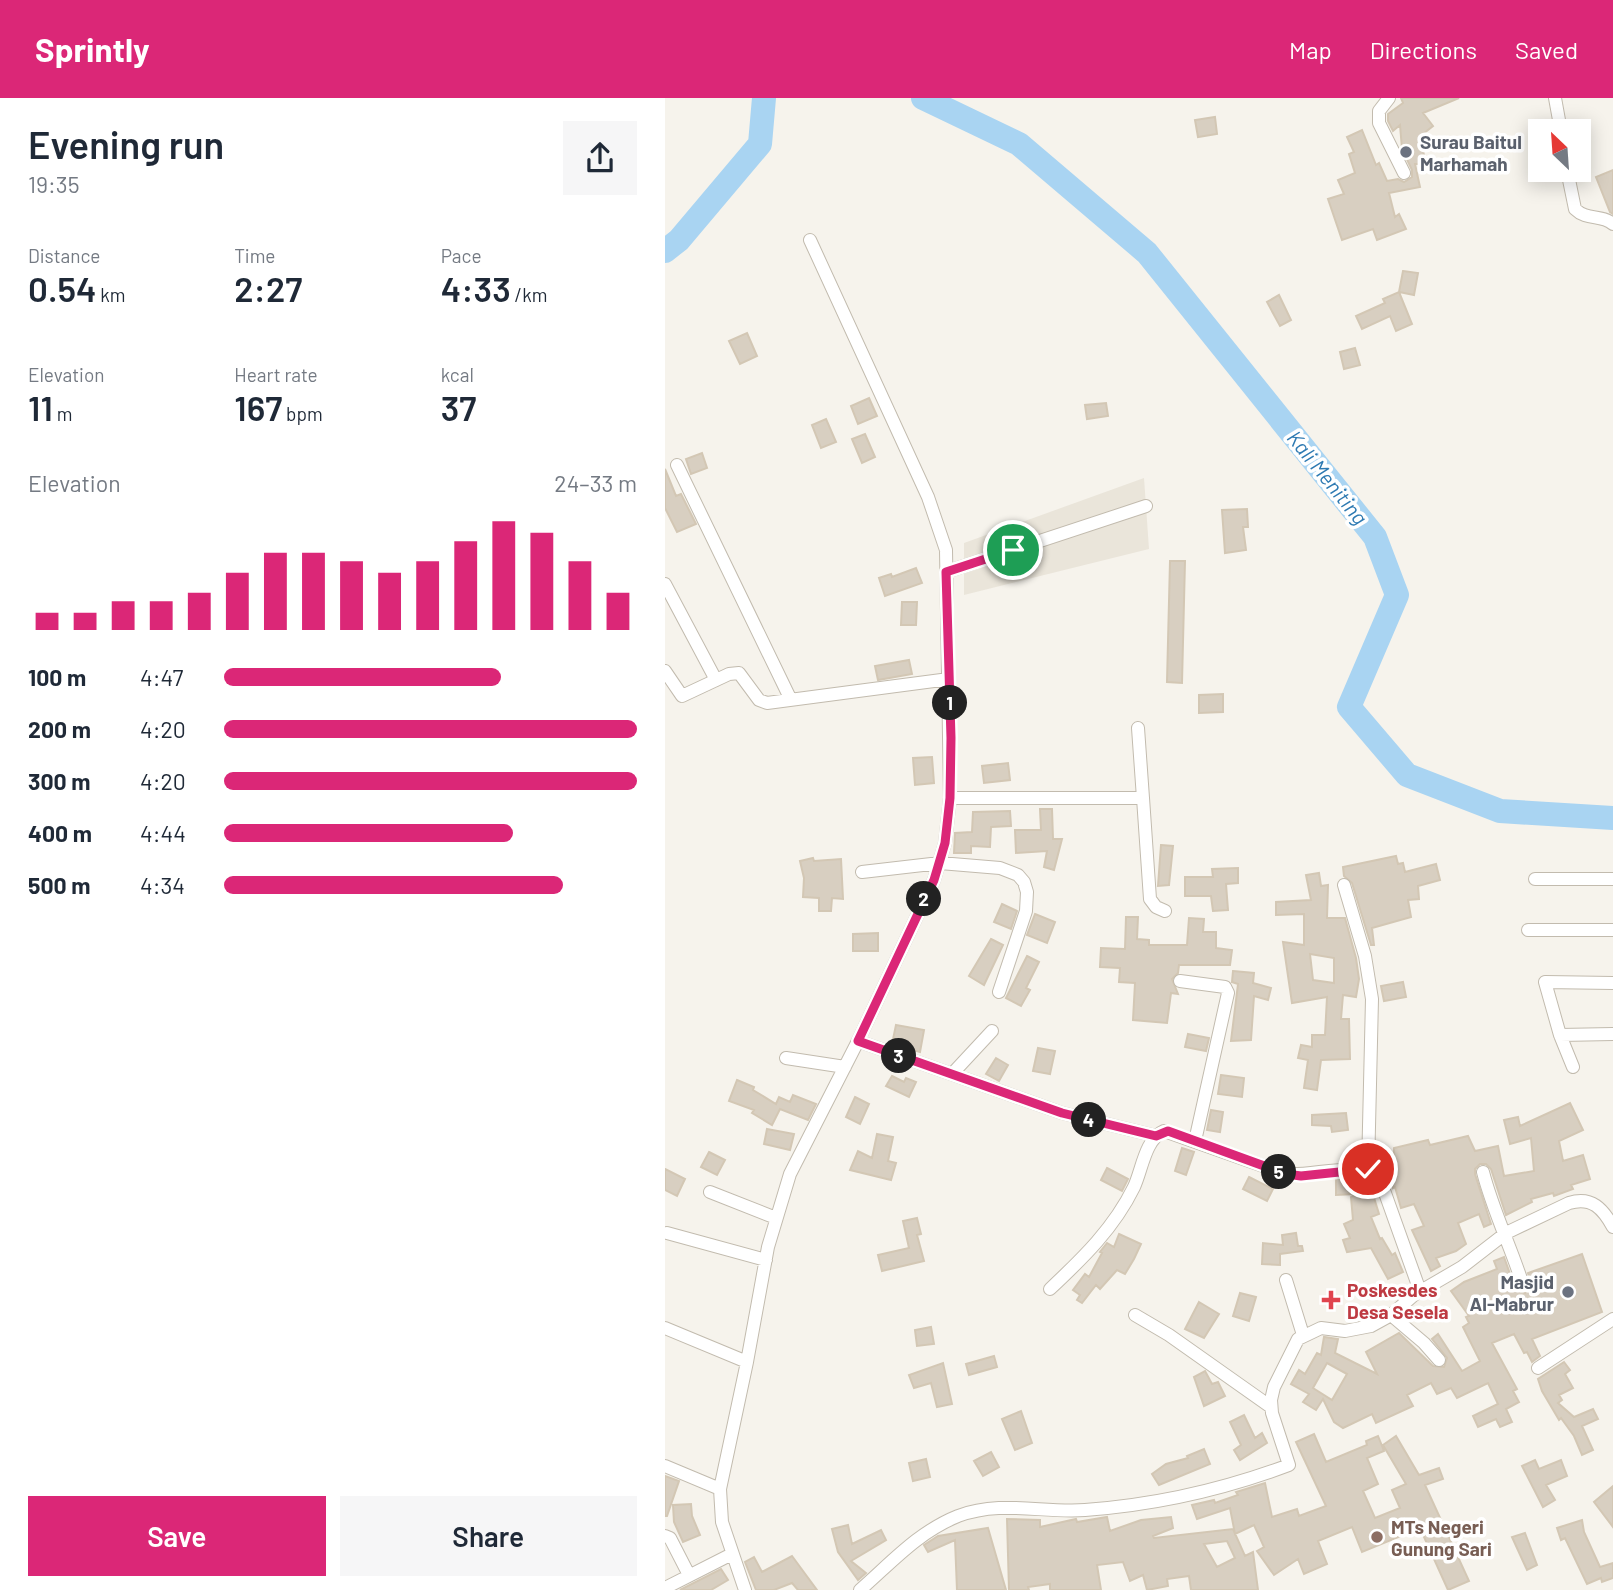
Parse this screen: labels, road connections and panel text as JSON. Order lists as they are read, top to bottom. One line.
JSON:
{"water":["Kali Meniting"],"places":{"other":["Surau Baitul Marhamah","Masjid Al-Mabrur","MTs Negeri Gunung Sari"],"health":["Poskesdes Desa Sesela"]},"north":"top left","page":{"header":"Sprintly","nav":["Map","Directions","Saved"],"heading":["Evening run","19:35"],"stats":[["Distance","0.54 km"],["Time","2:27"],["Pace","4:33 /km"],["Elevation","11 m"],["Heart rate","167 bpm"],["kcal","37"]],"chart":["Elevation","24–33 m"],"list":[{"name":"100 m","note":"4:47"},{"name":"200 m","note":"4:20"},{"name":"300 m","note":"4:20"},{"name":"400 m","note":"4:44"},{"name":"500 m","note":"4:34"}],"pins":["1","2","3","4","5"],"buttons":["Save","Share"]}}
